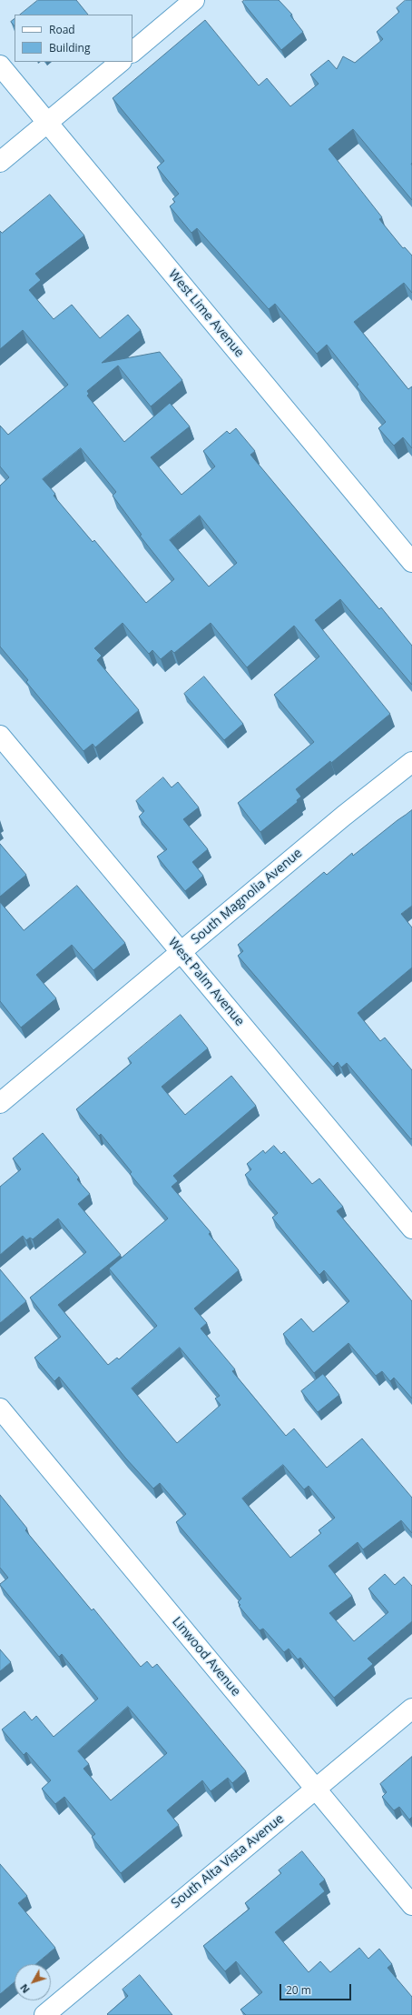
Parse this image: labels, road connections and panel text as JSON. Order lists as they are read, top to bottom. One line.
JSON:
{"streets":{"street":["West Lime Avenue","South Magnolia Avenue","West Palm Avenue","Linwood Avenue","South Alta Vista Avenue"]},"crossings":[["South Magnolia Avenue","West Palm Avenue"],["Linwood Avenue","South Alta Vista Avenue"]],"legend":["Road","Building"],"scale_bar":"20 m","north":"bottom left"}
